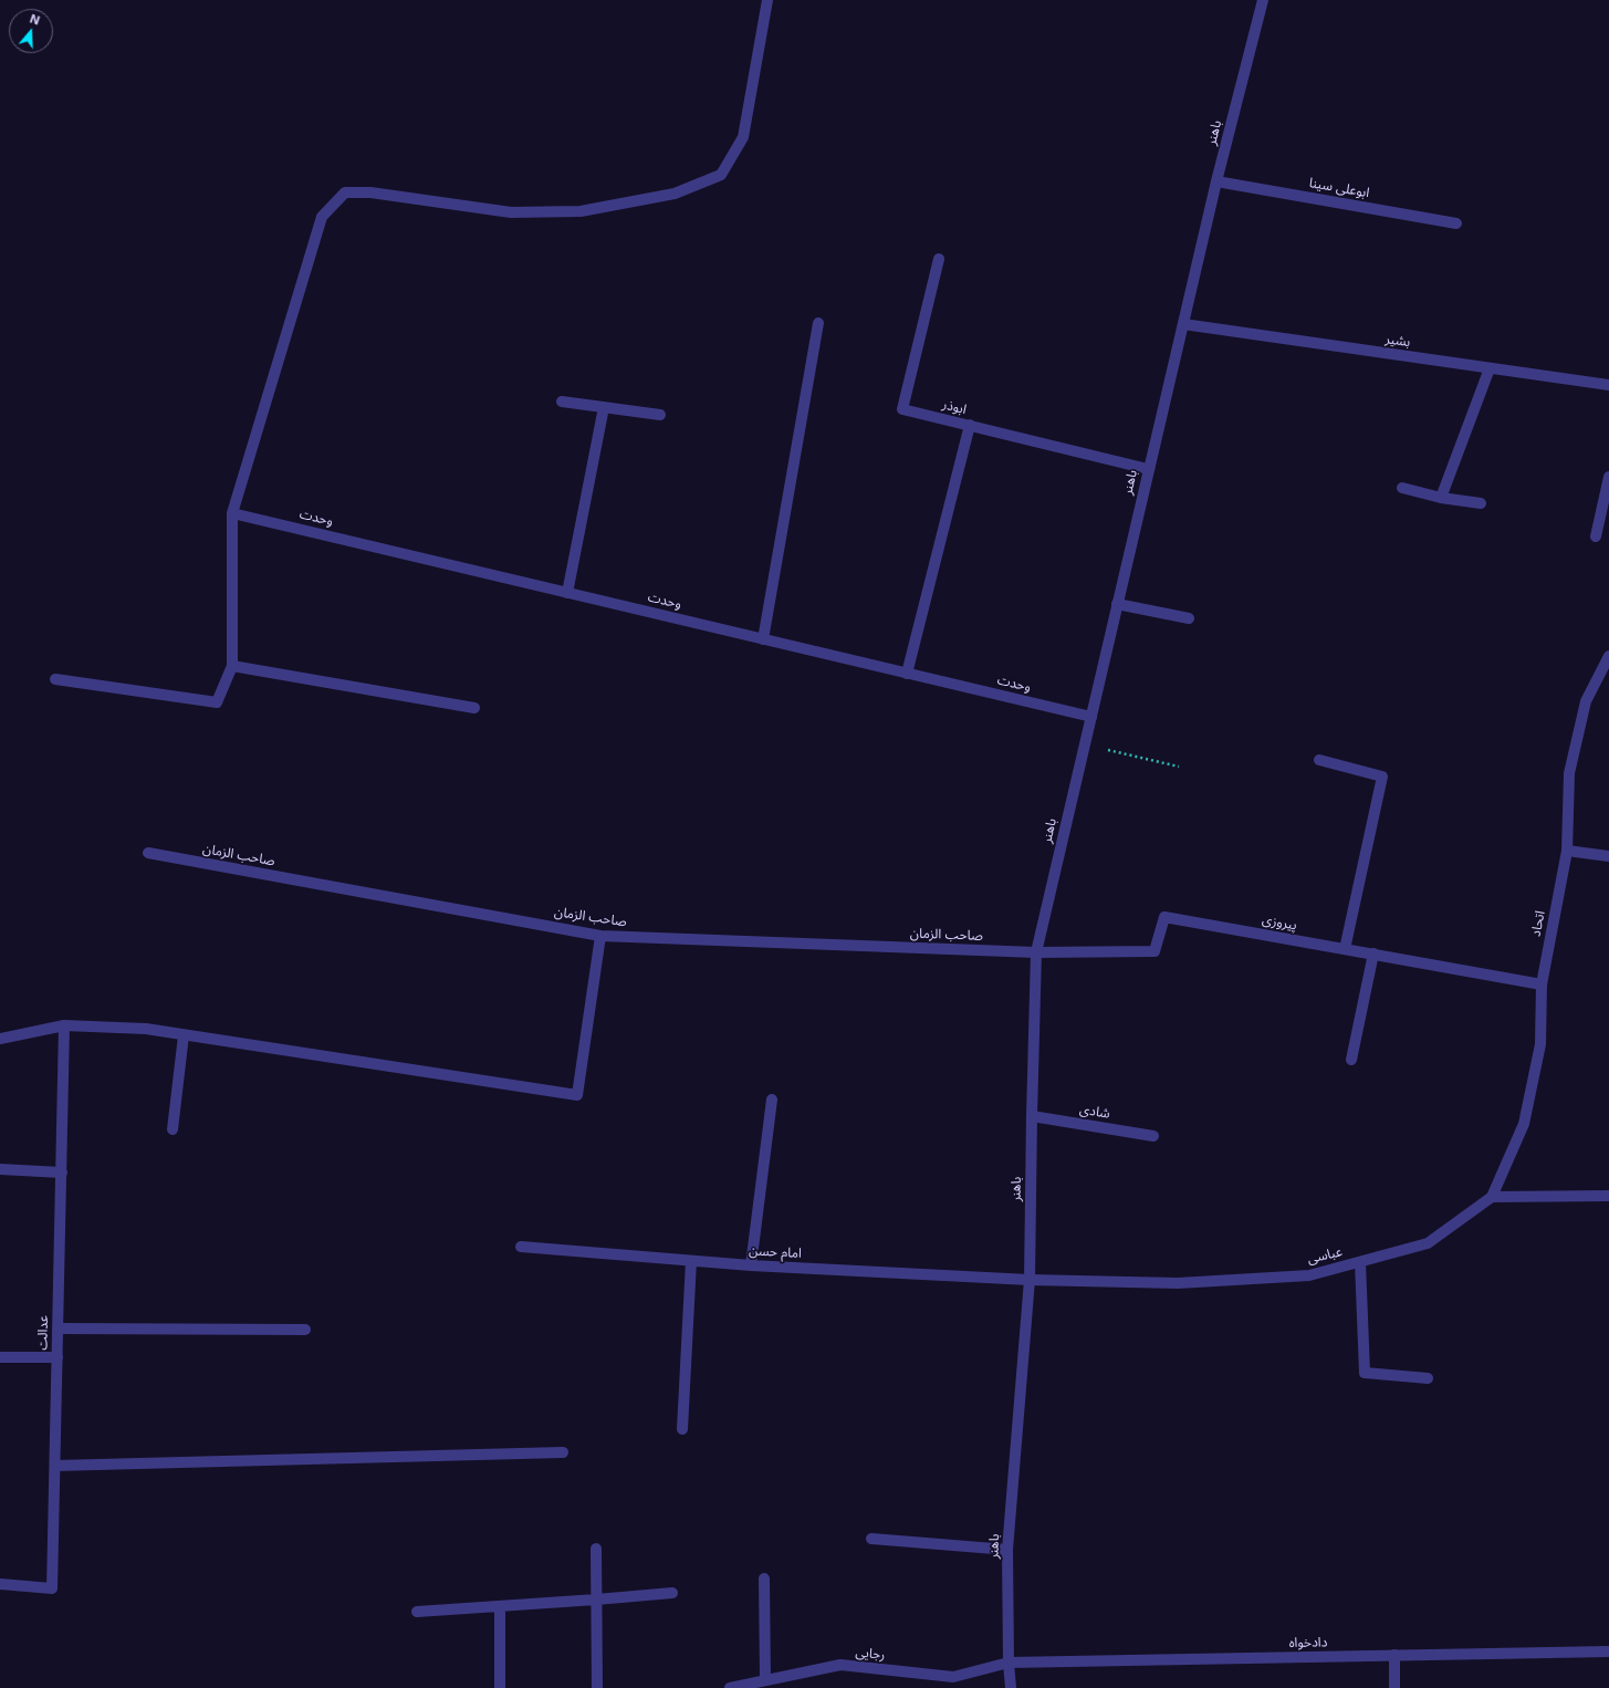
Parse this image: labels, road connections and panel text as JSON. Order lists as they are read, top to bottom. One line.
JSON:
{"streets":{"street":["باهنر","ابوعلی سینا","بشیر","ابوذر","وحدت","صاحب الزمان","پیروزی","اتحاد","شادی","امام حسن","عباسی","عدالت","دادخواه","رجایی"]},"crossings":[["باهنر","ابوعلی سینا"],["باهنر","بشیر"],["باهنر","ابوذر"],["باهنر","وحدت"],["باهنر","صاحب الزمان"],["باهنر","پیروزی"],["باهنر","شادی"],["باهنر","امام حسن"],["باهنر","عباسی"],["باهنر","دادخواه"],["باهنر","رجایی"],["صاحب الزمان","پیروزی"],["پیروزی","اتحاد"],["اتحاد","عباسی"],["امام حسن","عباسی"],["دادخواه","رجایی"]],"north":"top"}
